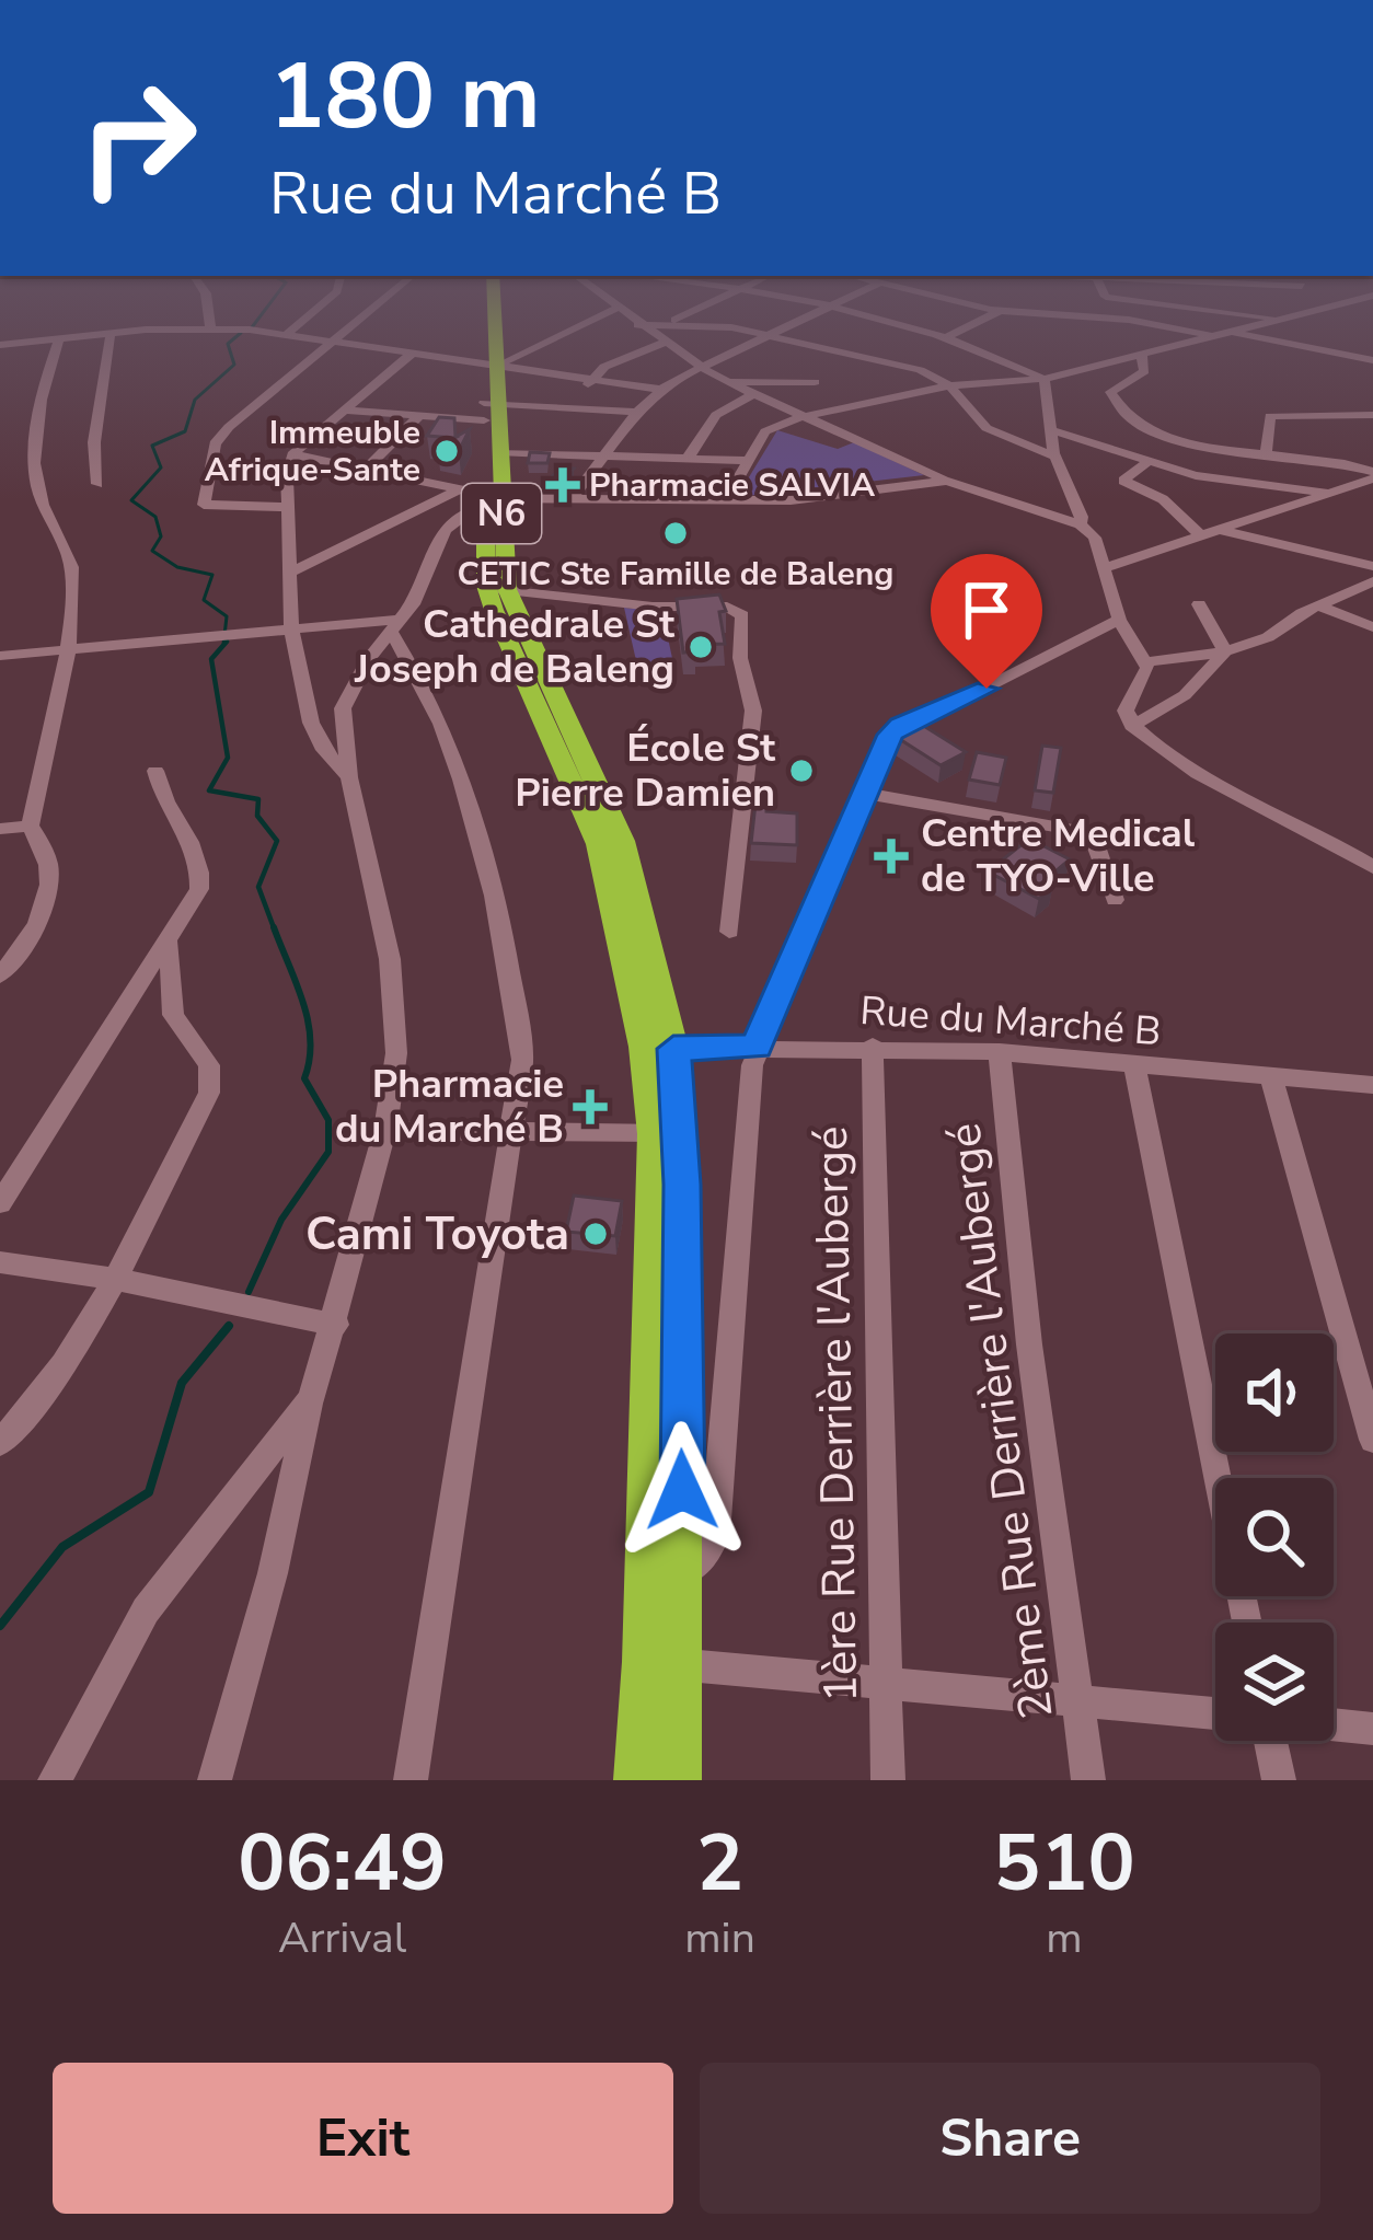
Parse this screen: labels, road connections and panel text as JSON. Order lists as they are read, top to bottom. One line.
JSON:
{"streets":{"highway":["N6"],"street":["Rue du Marché B","1ère Rue Derrière l'Aubergé","2ème Rue Derrière l'Aubergé"]},"crossings":[["N6","Rue du Marché B"],["Rue du Marché B","1ère Rue Derrière l'Aubergé"],["Rue du Marché B","2ème Rue Derrière l'Aubergé"]],"places":{"other":["Immeuble Afrique-Sante","CETIC Ste Famille de Baleng","Cathedrale St Joseph de Baleng","École St Pierre Damien","Cami Toyota"],"health":["Pharmacie SALVIA","Centre Medical de TYO-Ville","Pharmacie du Marché B"]},"page":{"turn":["180 m","Rue du Marché B"],"eta":["06:49","Arrival","2","min","510","m"],"buttons":["Exit","Share"]}}
